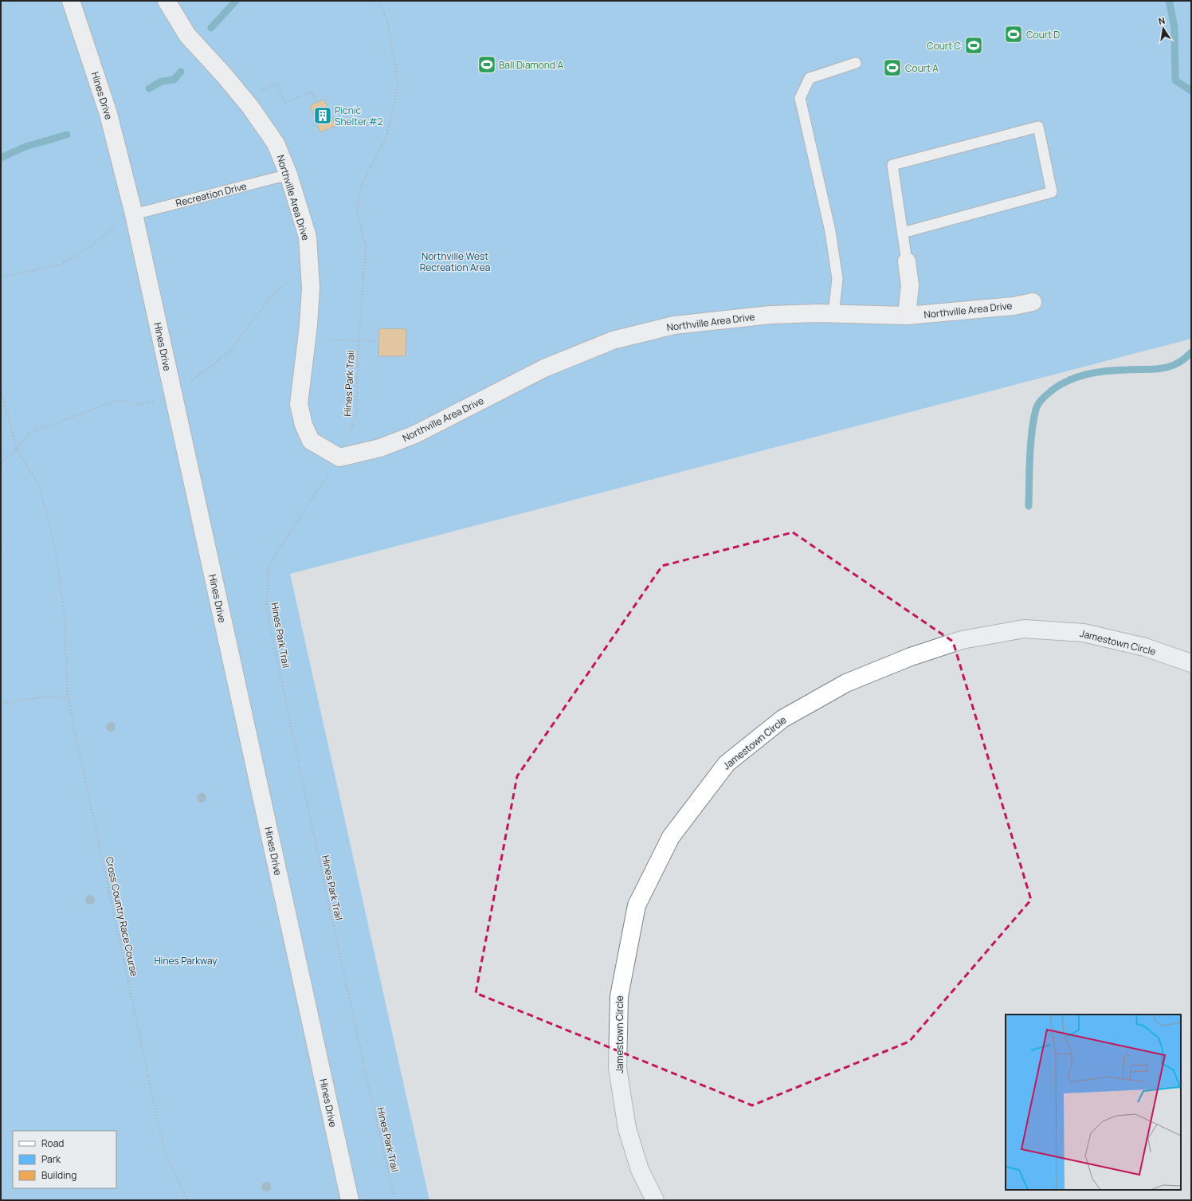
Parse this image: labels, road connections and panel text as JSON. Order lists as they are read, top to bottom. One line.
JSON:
{"streets":{"street":["Hines Drive","Northville Area Drive","Jamestown Circle"],"lane":["Recreation Drive"],"path":["Hines Park Trail","Cross Country Race Course"]},"crossings":[["Hines Drive","Recreation Drive"],["Recreation Drive","Northville Area Drive"],["Northville Area Drive","Hines Park Trail"]],"parks":["Northville West Recreation Area","Hines Parkway"],"places":{"sports":["Court D","Court C","Ball Diamond A","Court A"],"building":["Picnic Shelter #2"]},"legend":["Road","Park","Building"],"north":"top"}
